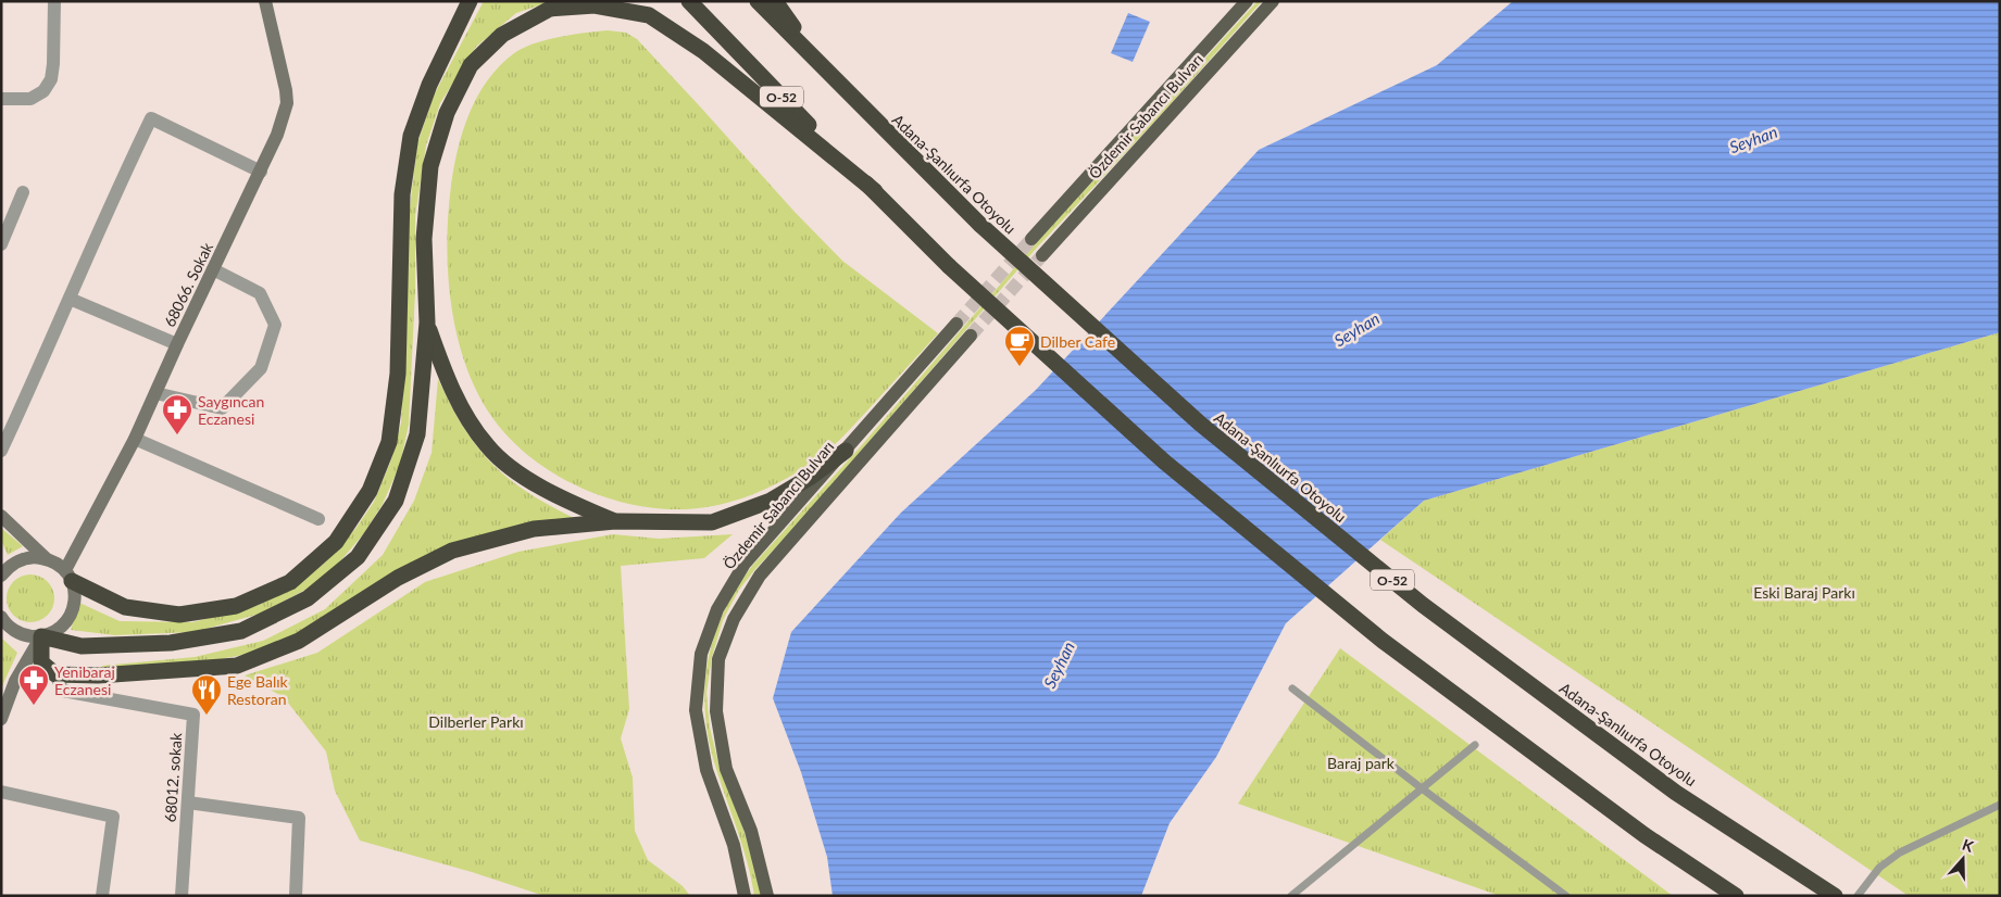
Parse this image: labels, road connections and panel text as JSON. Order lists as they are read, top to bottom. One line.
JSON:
{"streets":{"highway":["O-52","Adana-Şanlıurfa Otoyolu"],"main road":["Özdemir Sabancı Bulvarı","68066. Sokak"],"street":["68012. sokak"]},"water":["Seyhan"],"parks":["Eski Baraj Parkı","Dilberler Parkı","Baraj park"],"places":{"cafe":["Dilber Cafe"],"pharmacy":["Saygıncan Eczanesi","Yenibaraj Eczanesi"],"restaurant":["Ege Balık Restoran"]},"north":"top"}
